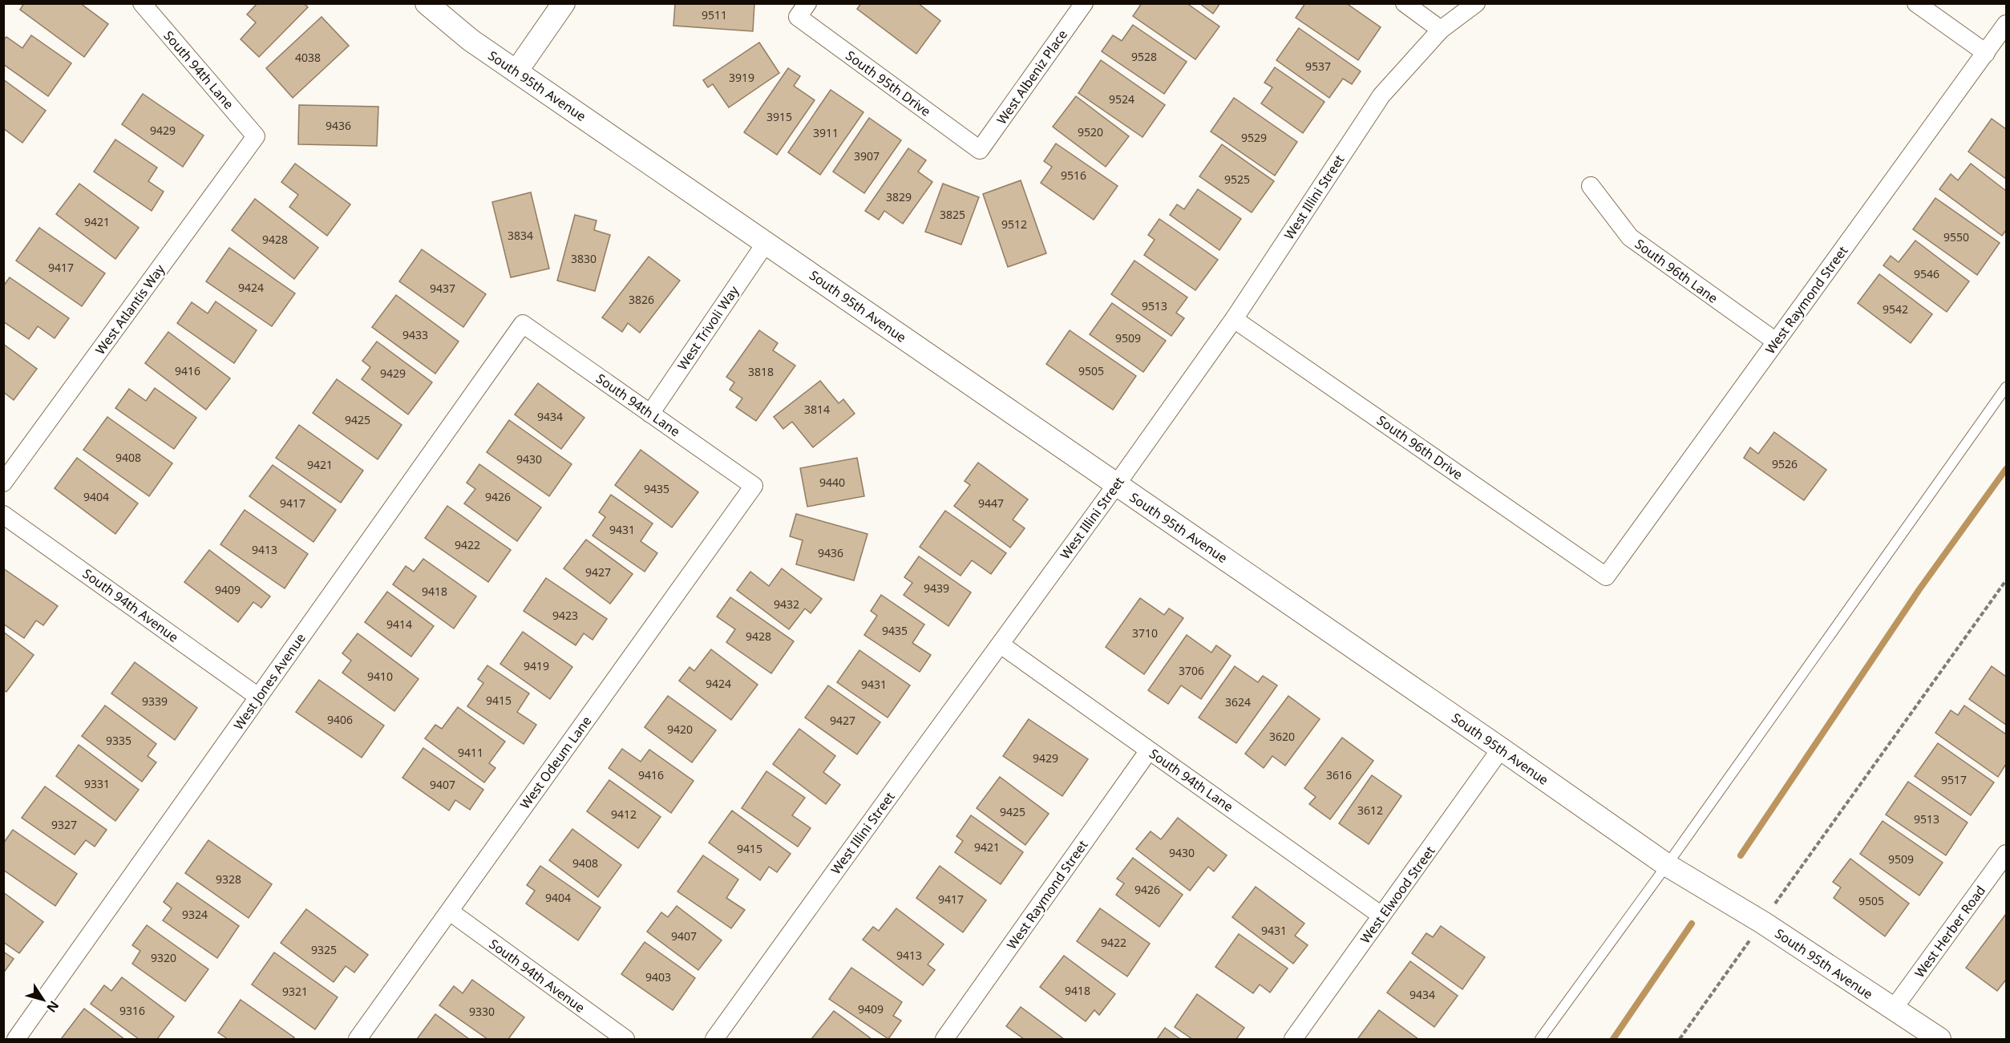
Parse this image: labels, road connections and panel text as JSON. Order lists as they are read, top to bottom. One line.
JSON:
{"streets":{"street":["South 94th Lane","West Albeniz Place","South 95th Drive","South 95th Avenue","West Illini Street","South 96th Lane","West Raymond Street","West Atlantis Way","West Trivoli Way","South 96th Drive","South 94th Avenue","West Jones Avenue","West Odeum Lane","West Elwood Street","West Herber Road"]},"crossings":[["South 94th Lane","West Illini Street"],["South 94th Lane","West Raymond Street"],["South 94th Lane","West Atlantis Way"],["South 94th Lane","West Trivoli Way"],["South 94th Lane","West Jones Avenue"],["South 94th Lane","West Odeum Lane"],["South 94th Lane","West Elwood Street"],["West Albeniz Place","South 95th Drive"],["South 95th Avenue","West Illini Street"],["South 95th Avenue","West Trivoli Way"],["South 95th Avenue","West Elwood Street"],["South 95th Avenue","West Herber Road"],["West Illini Street","South 96th Drive"],["South 96th Lane","West Raymond Street"],["West Raymond Street","South 96th Drive"],["South 94th Avenue","West Jones Avenue"],["South 94th Avenue","West Odeum Lane"]],"house_numbers":["9511","9528","4038","9537","3919","9524","3915","9436","9429","9520","3911","9529","3907","9516","9525","3829","3825","9421","9512","3834","9550","9428","3830","9417","9546","9424","9437","3826","9513","9542","9433","9509","9416","9505","3818","9429","3814","9434","9425","9408","9430","9526","9421","9440","9435","9404","9426","9417","9447","9431","9422","9413","9436","9427","9439","9409","9418","9432","9423","9414","9435","3710","9428","9419","3706","9410","9424","9431","9415","9339","3624","9406","9427","9420","3620","9335","9411","9429","9416","3616","9517","9331","9407","3612","9425","9412","9513","9327","9421","9415","9430","9509","9408","9328","9426","9404","9417","9505","9324","9431","9407","9422","9325","9413","9320","9403","9418","9321","9434","9409","9316","9330"],"north":"bottom right"}
